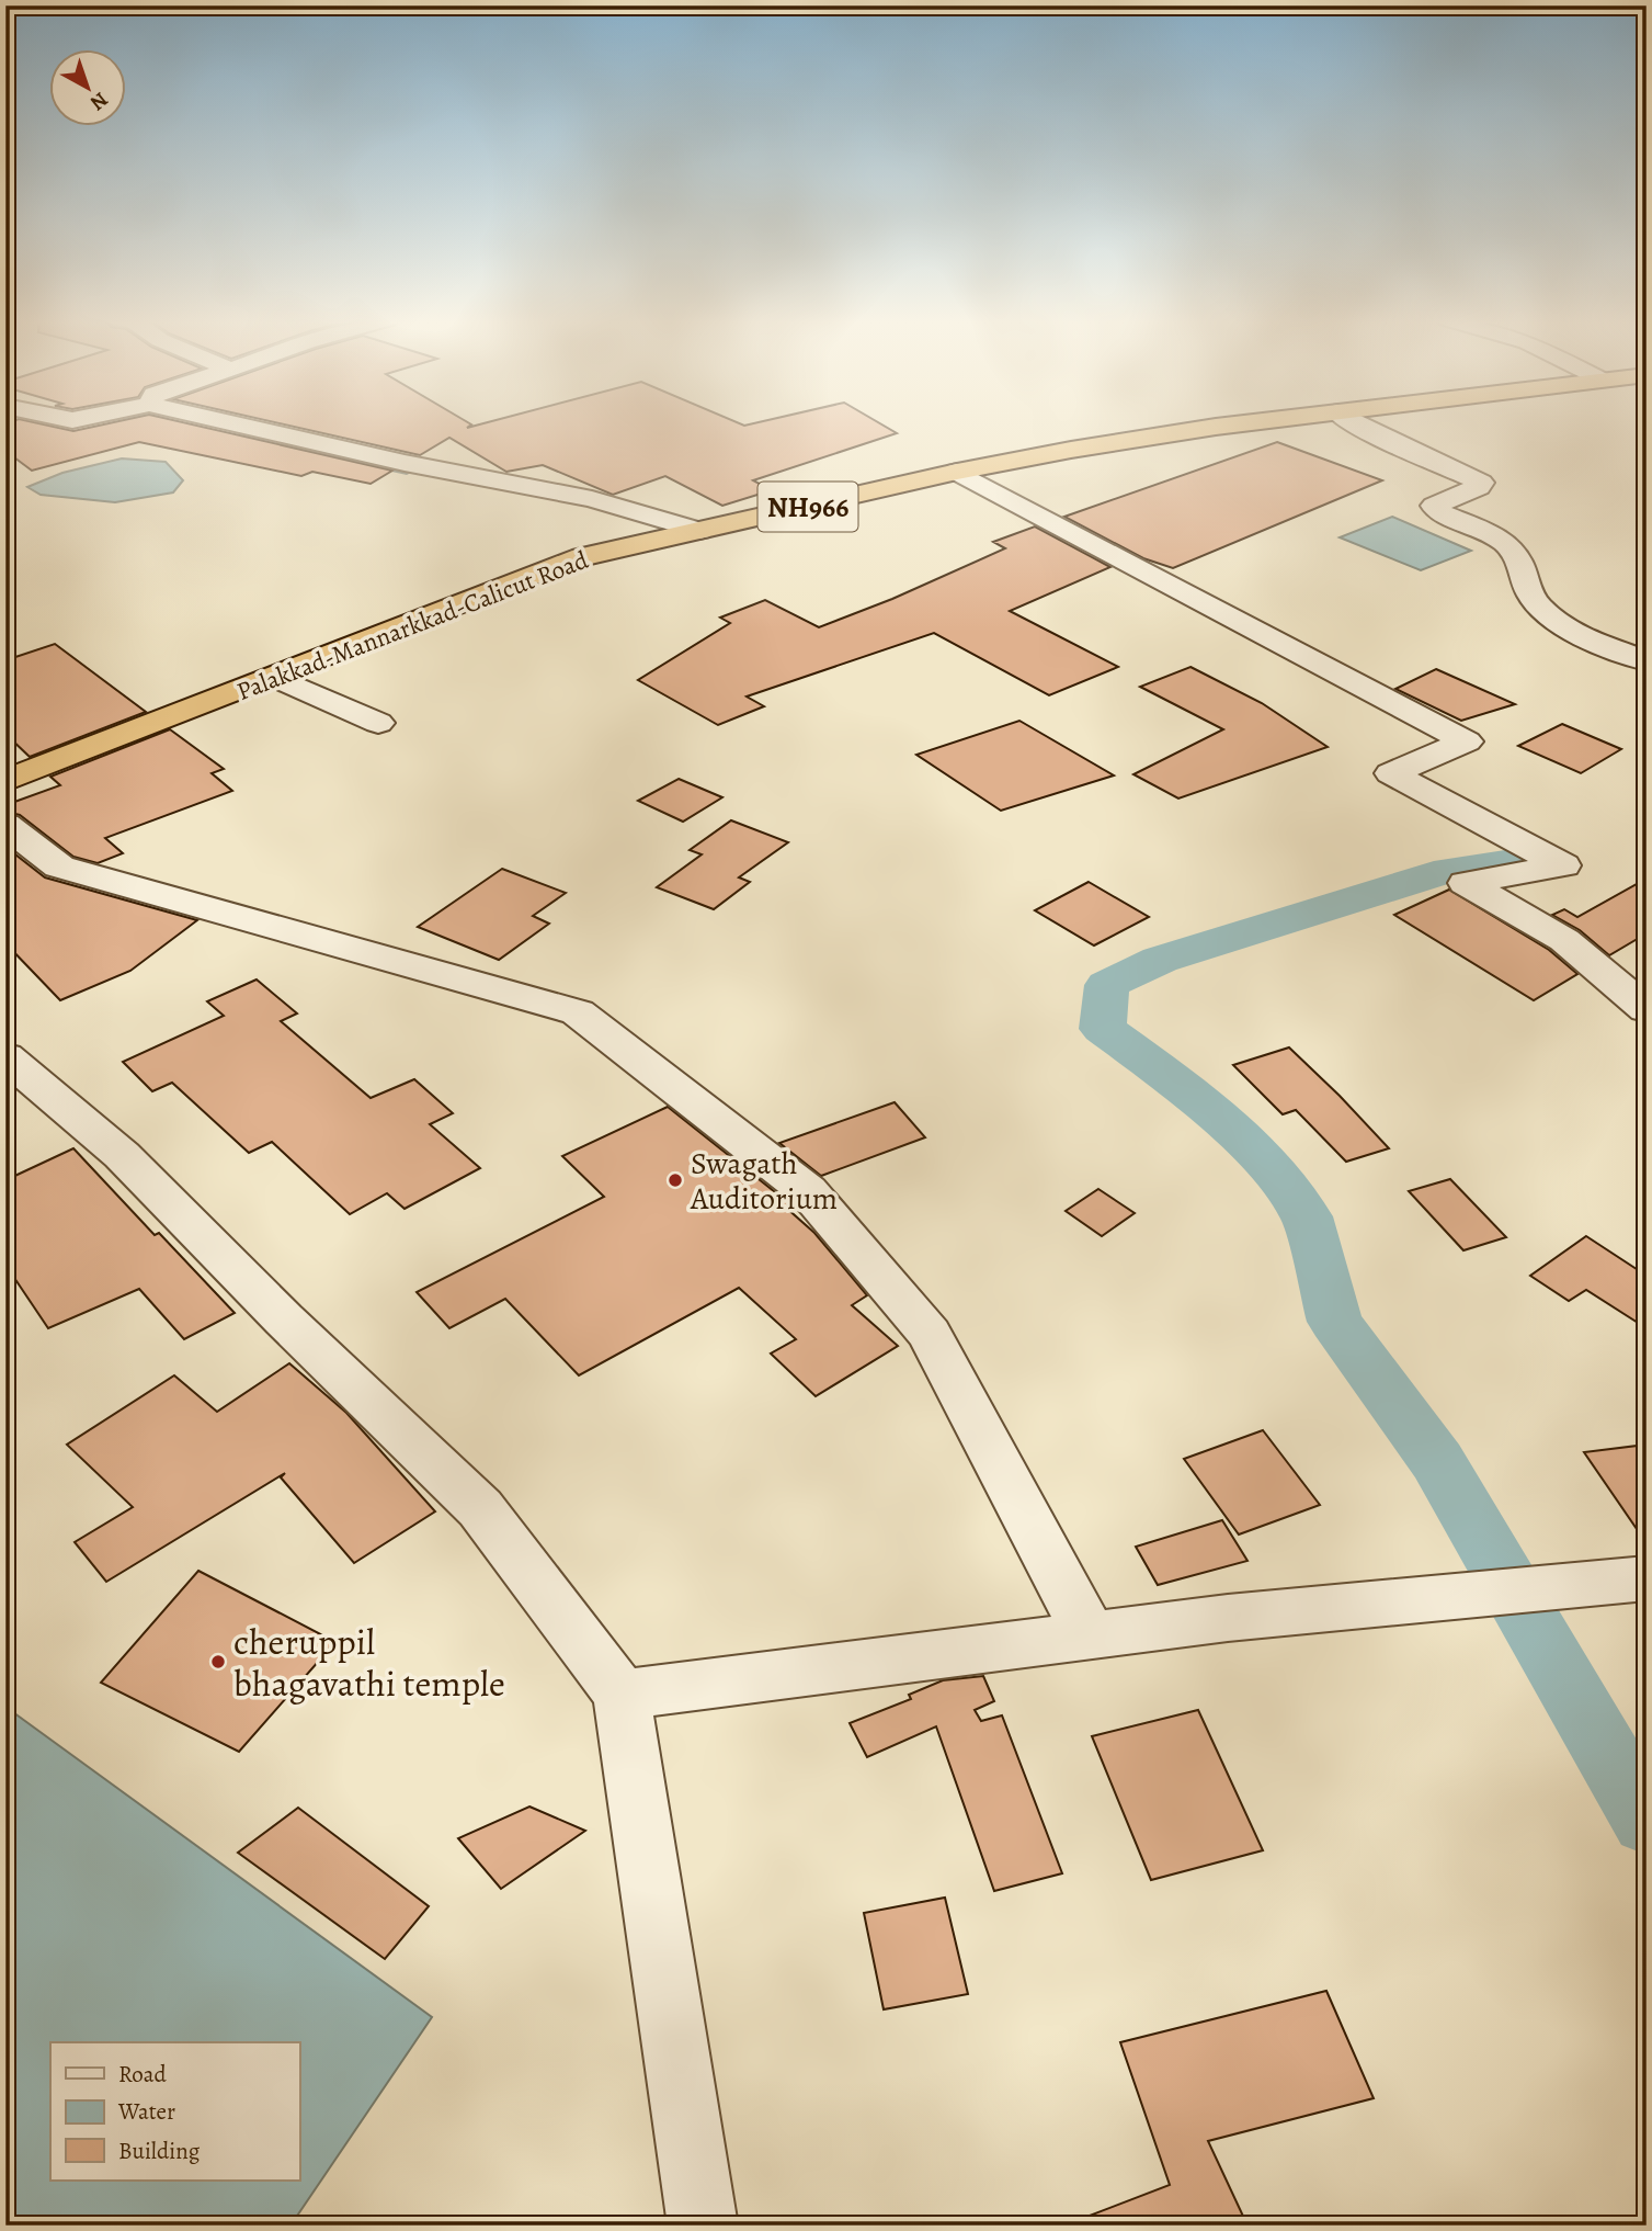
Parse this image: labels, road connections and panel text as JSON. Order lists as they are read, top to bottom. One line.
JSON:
{"streets":{"highway":["NH966","Palakkad-Mannarkkad-Calicut Road"]},"places":["Swagath Auditorium","cheruppil bhagavathi temple"],"legend":["Road","Water","Building"],"north":"bottom right"}
